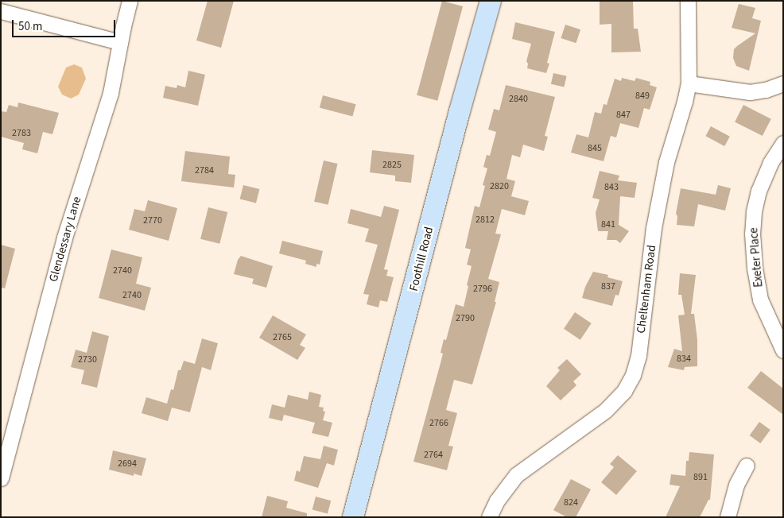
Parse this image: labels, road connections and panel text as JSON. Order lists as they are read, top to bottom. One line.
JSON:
{"streets":{"main road":["Foothill Road"],"street":["Glendessary Lane","Exeter Place","Cheltenham Road"]},"house_numbers":["849","2840","847","2783","845","2825","2784","2820","843","2812","2770","841","2740","837","2796","2740","2790","2765","834","2730","2766","2764","2694","891","824"],"scale_bar":"50 m"}
